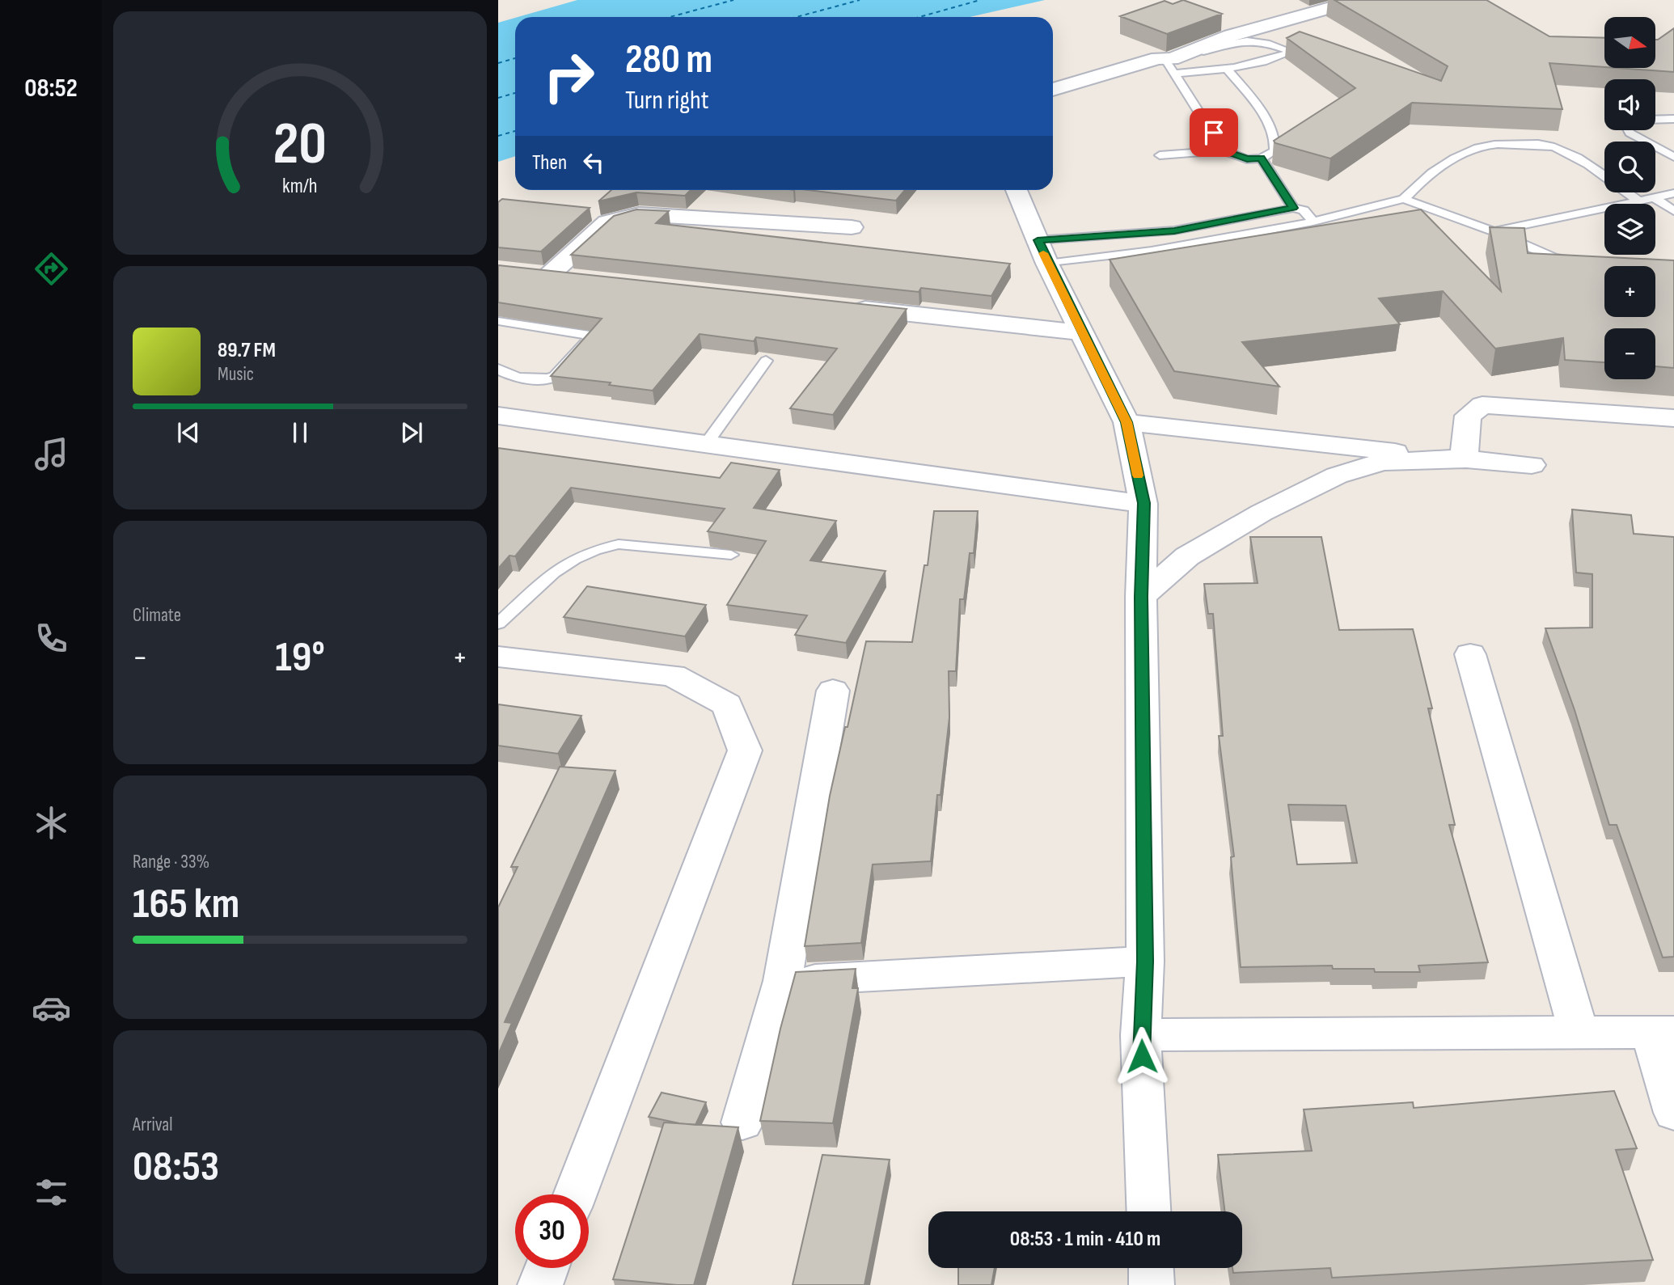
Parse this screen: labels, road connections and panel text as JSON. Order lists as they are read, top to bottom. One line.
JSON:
{"north":"right","page":{"tabs":"08:52","map_buttons":["+","−"],"turn":["280 m","Turn right"],"then":"Then","song":["89.7 FM","Music"],"tile":["Climate",["Range · 33%","165 km"],["Arrival","08:53"]],"heat":["−","19°","+"],"limit":"30","trip":"08:53 · 1 min · 410 m","gauge":["20","km/h"]}}
